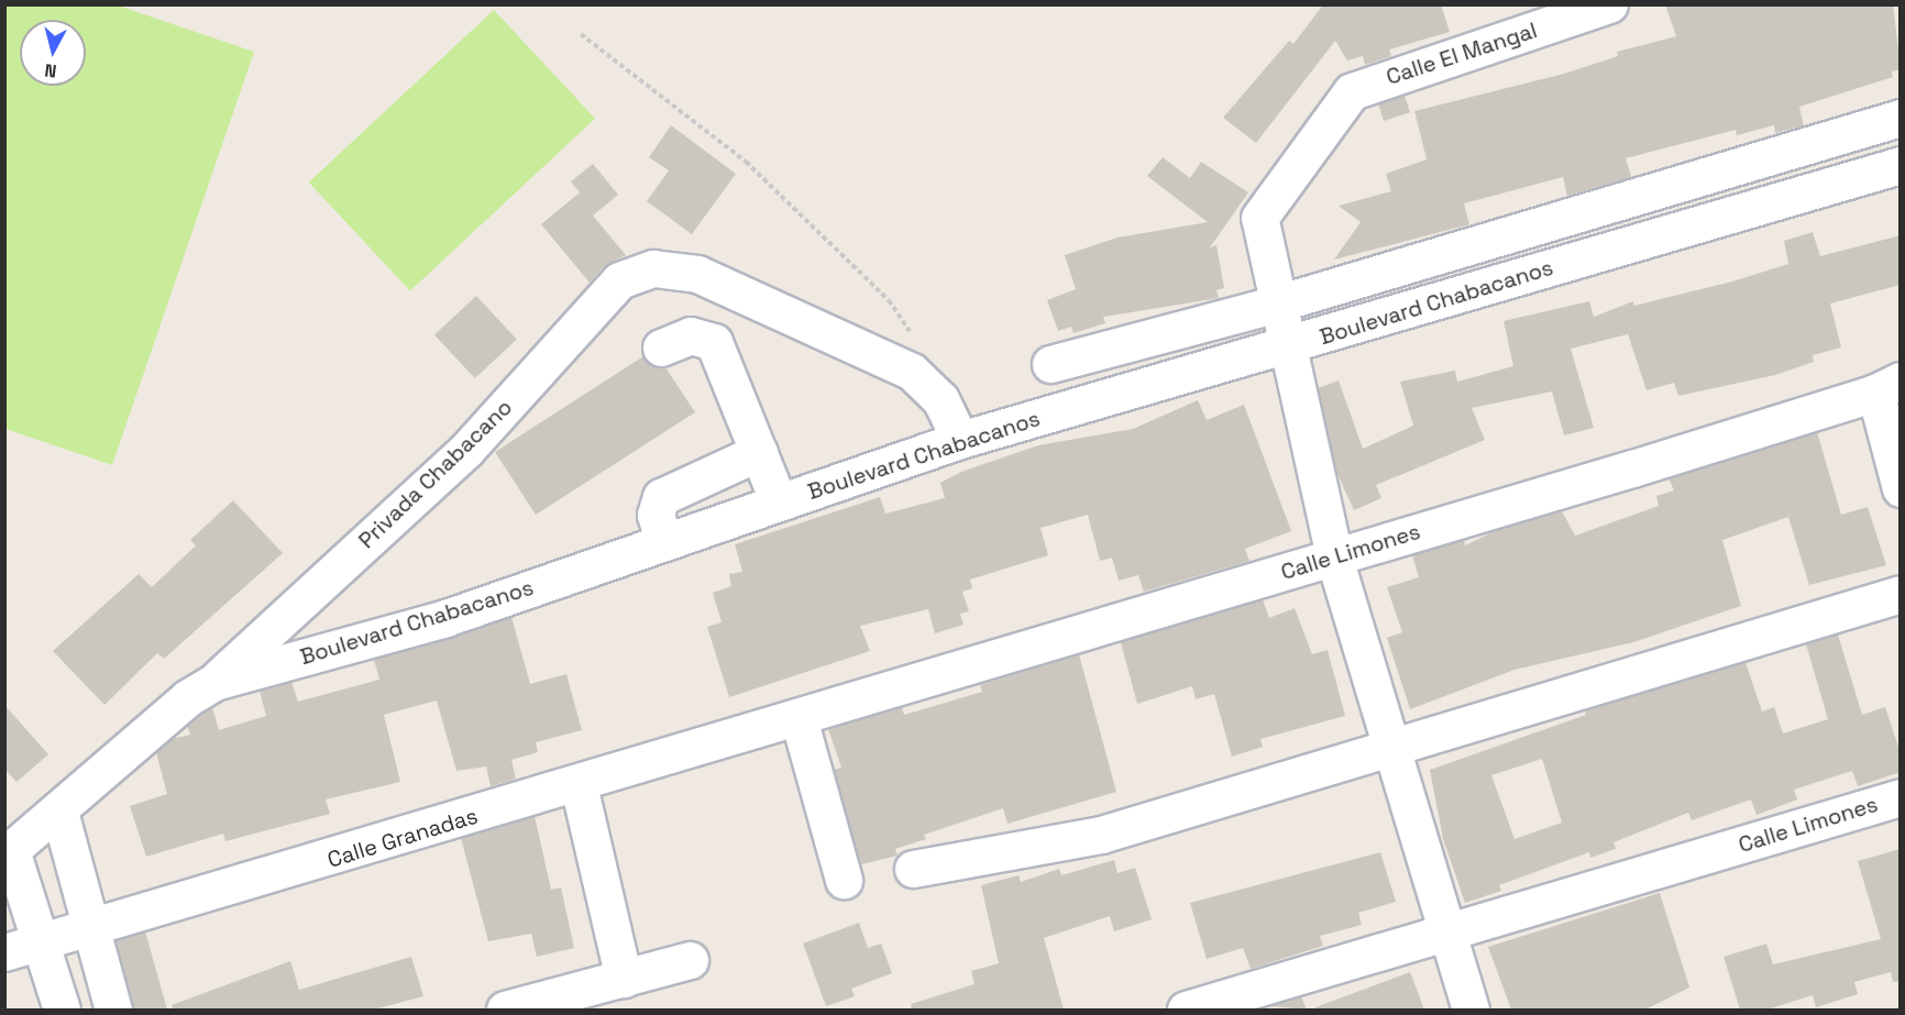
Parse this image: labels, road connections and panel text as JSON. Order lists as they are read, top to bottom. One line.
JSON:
{"streets":{"street":["Calle El Mangal","Boulevard Chabacanos","Privada Chabacano","Calle Limones","Calle Granadas"]},"crossings":[["Calle El Mangal","Boulevard Chabacanos"],["Boulevard Chabacanos","Privada Chabacano"],["Calle Limones","Calle Granadas"]],"north":"bottom"}
